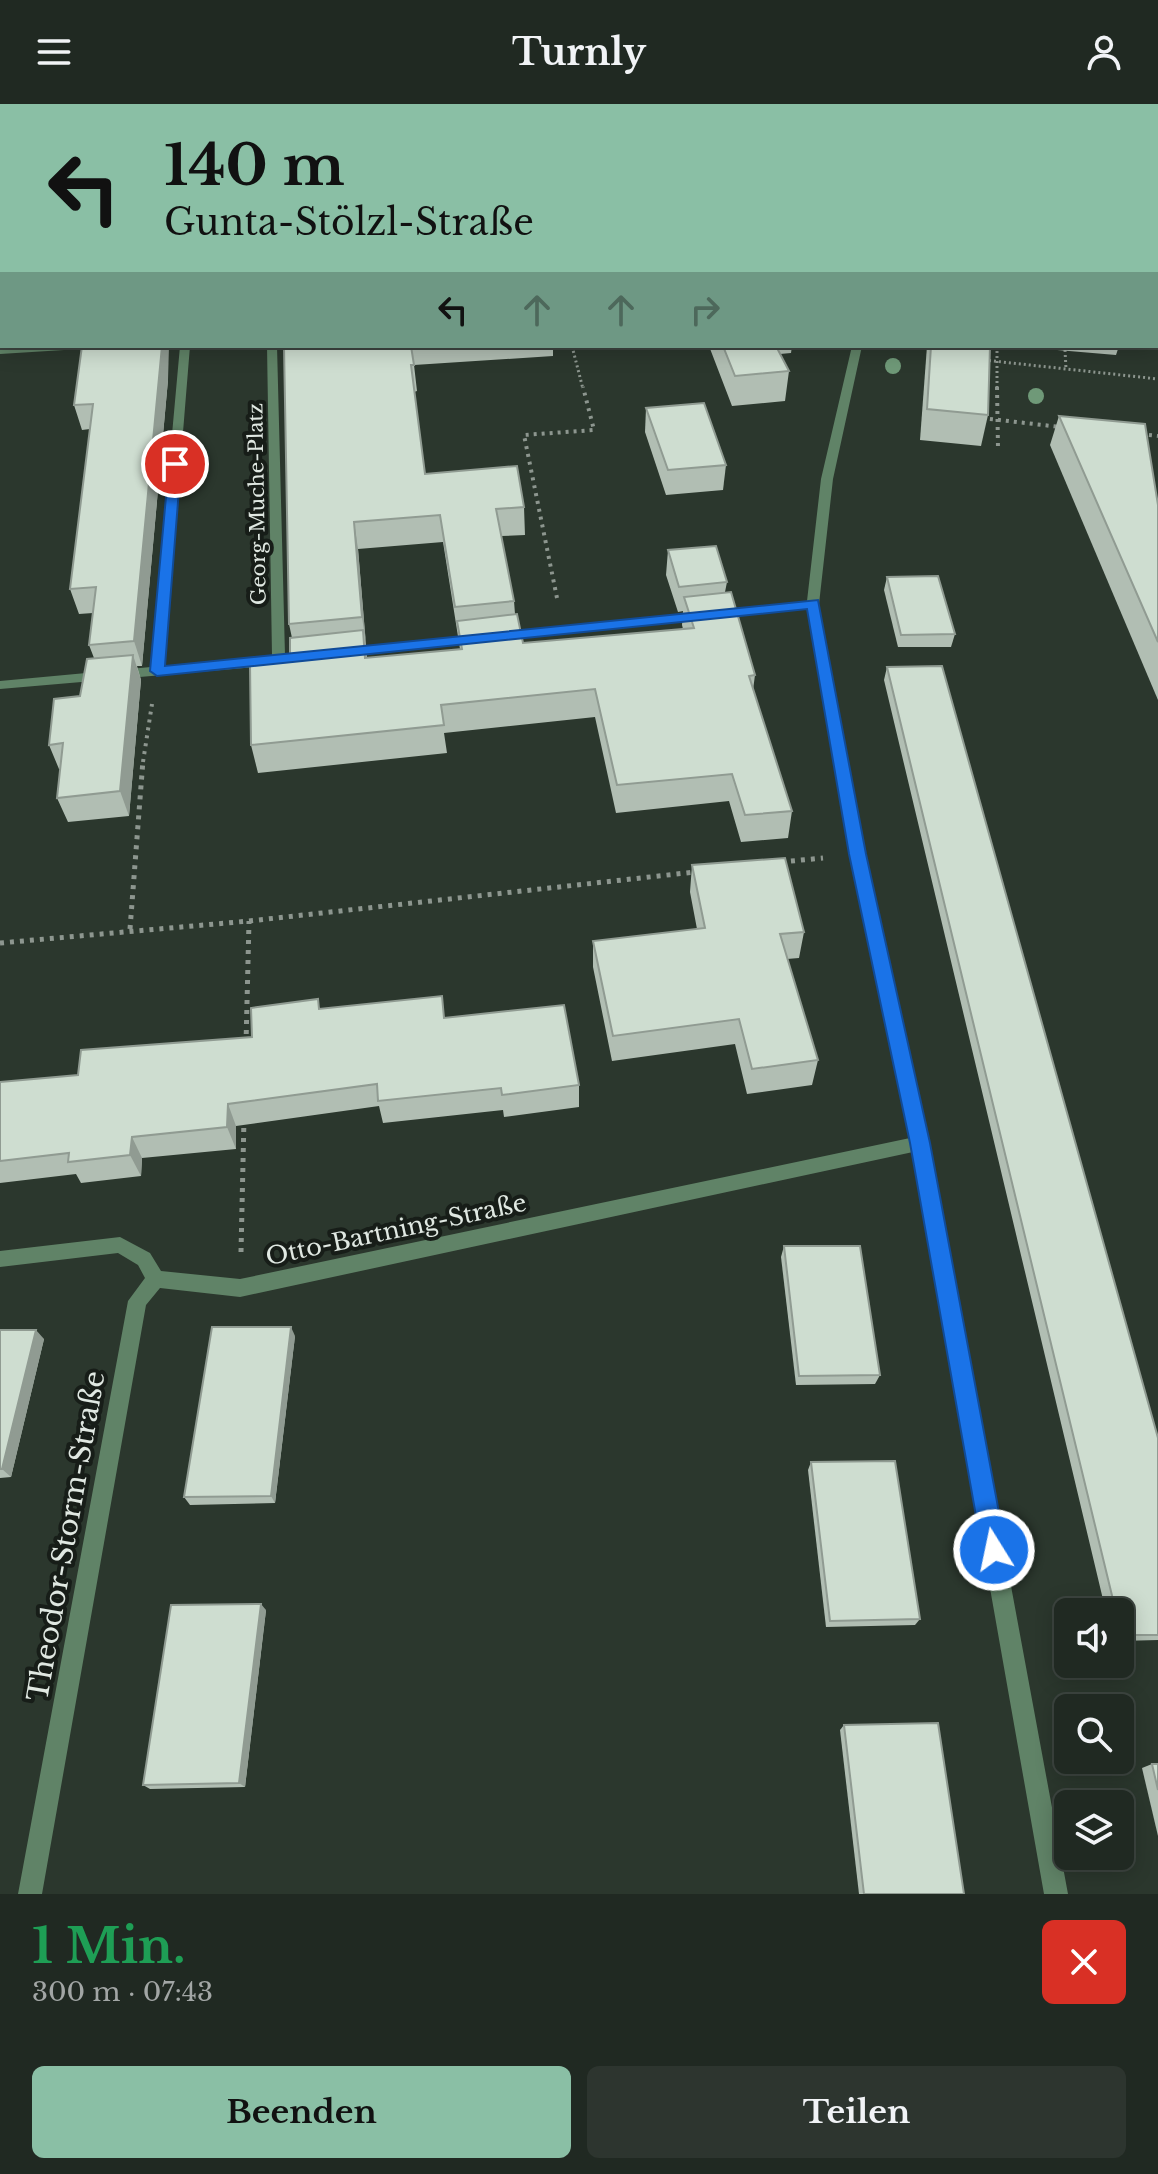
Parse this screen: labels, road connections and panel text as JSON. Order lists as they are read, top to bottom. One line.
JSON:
{"streets":{"street":["Georg-Muche-Platz","Otto-Bartning-Straße","Theodor-Storm-Straße"]},"page":{"header":"Turnly","turn":["140 m","Gunta-Stölzl-Straße"],"heading":["1 Min.","300 m · 07:43"],"buttons":["Beenden","Teilen"]}}
